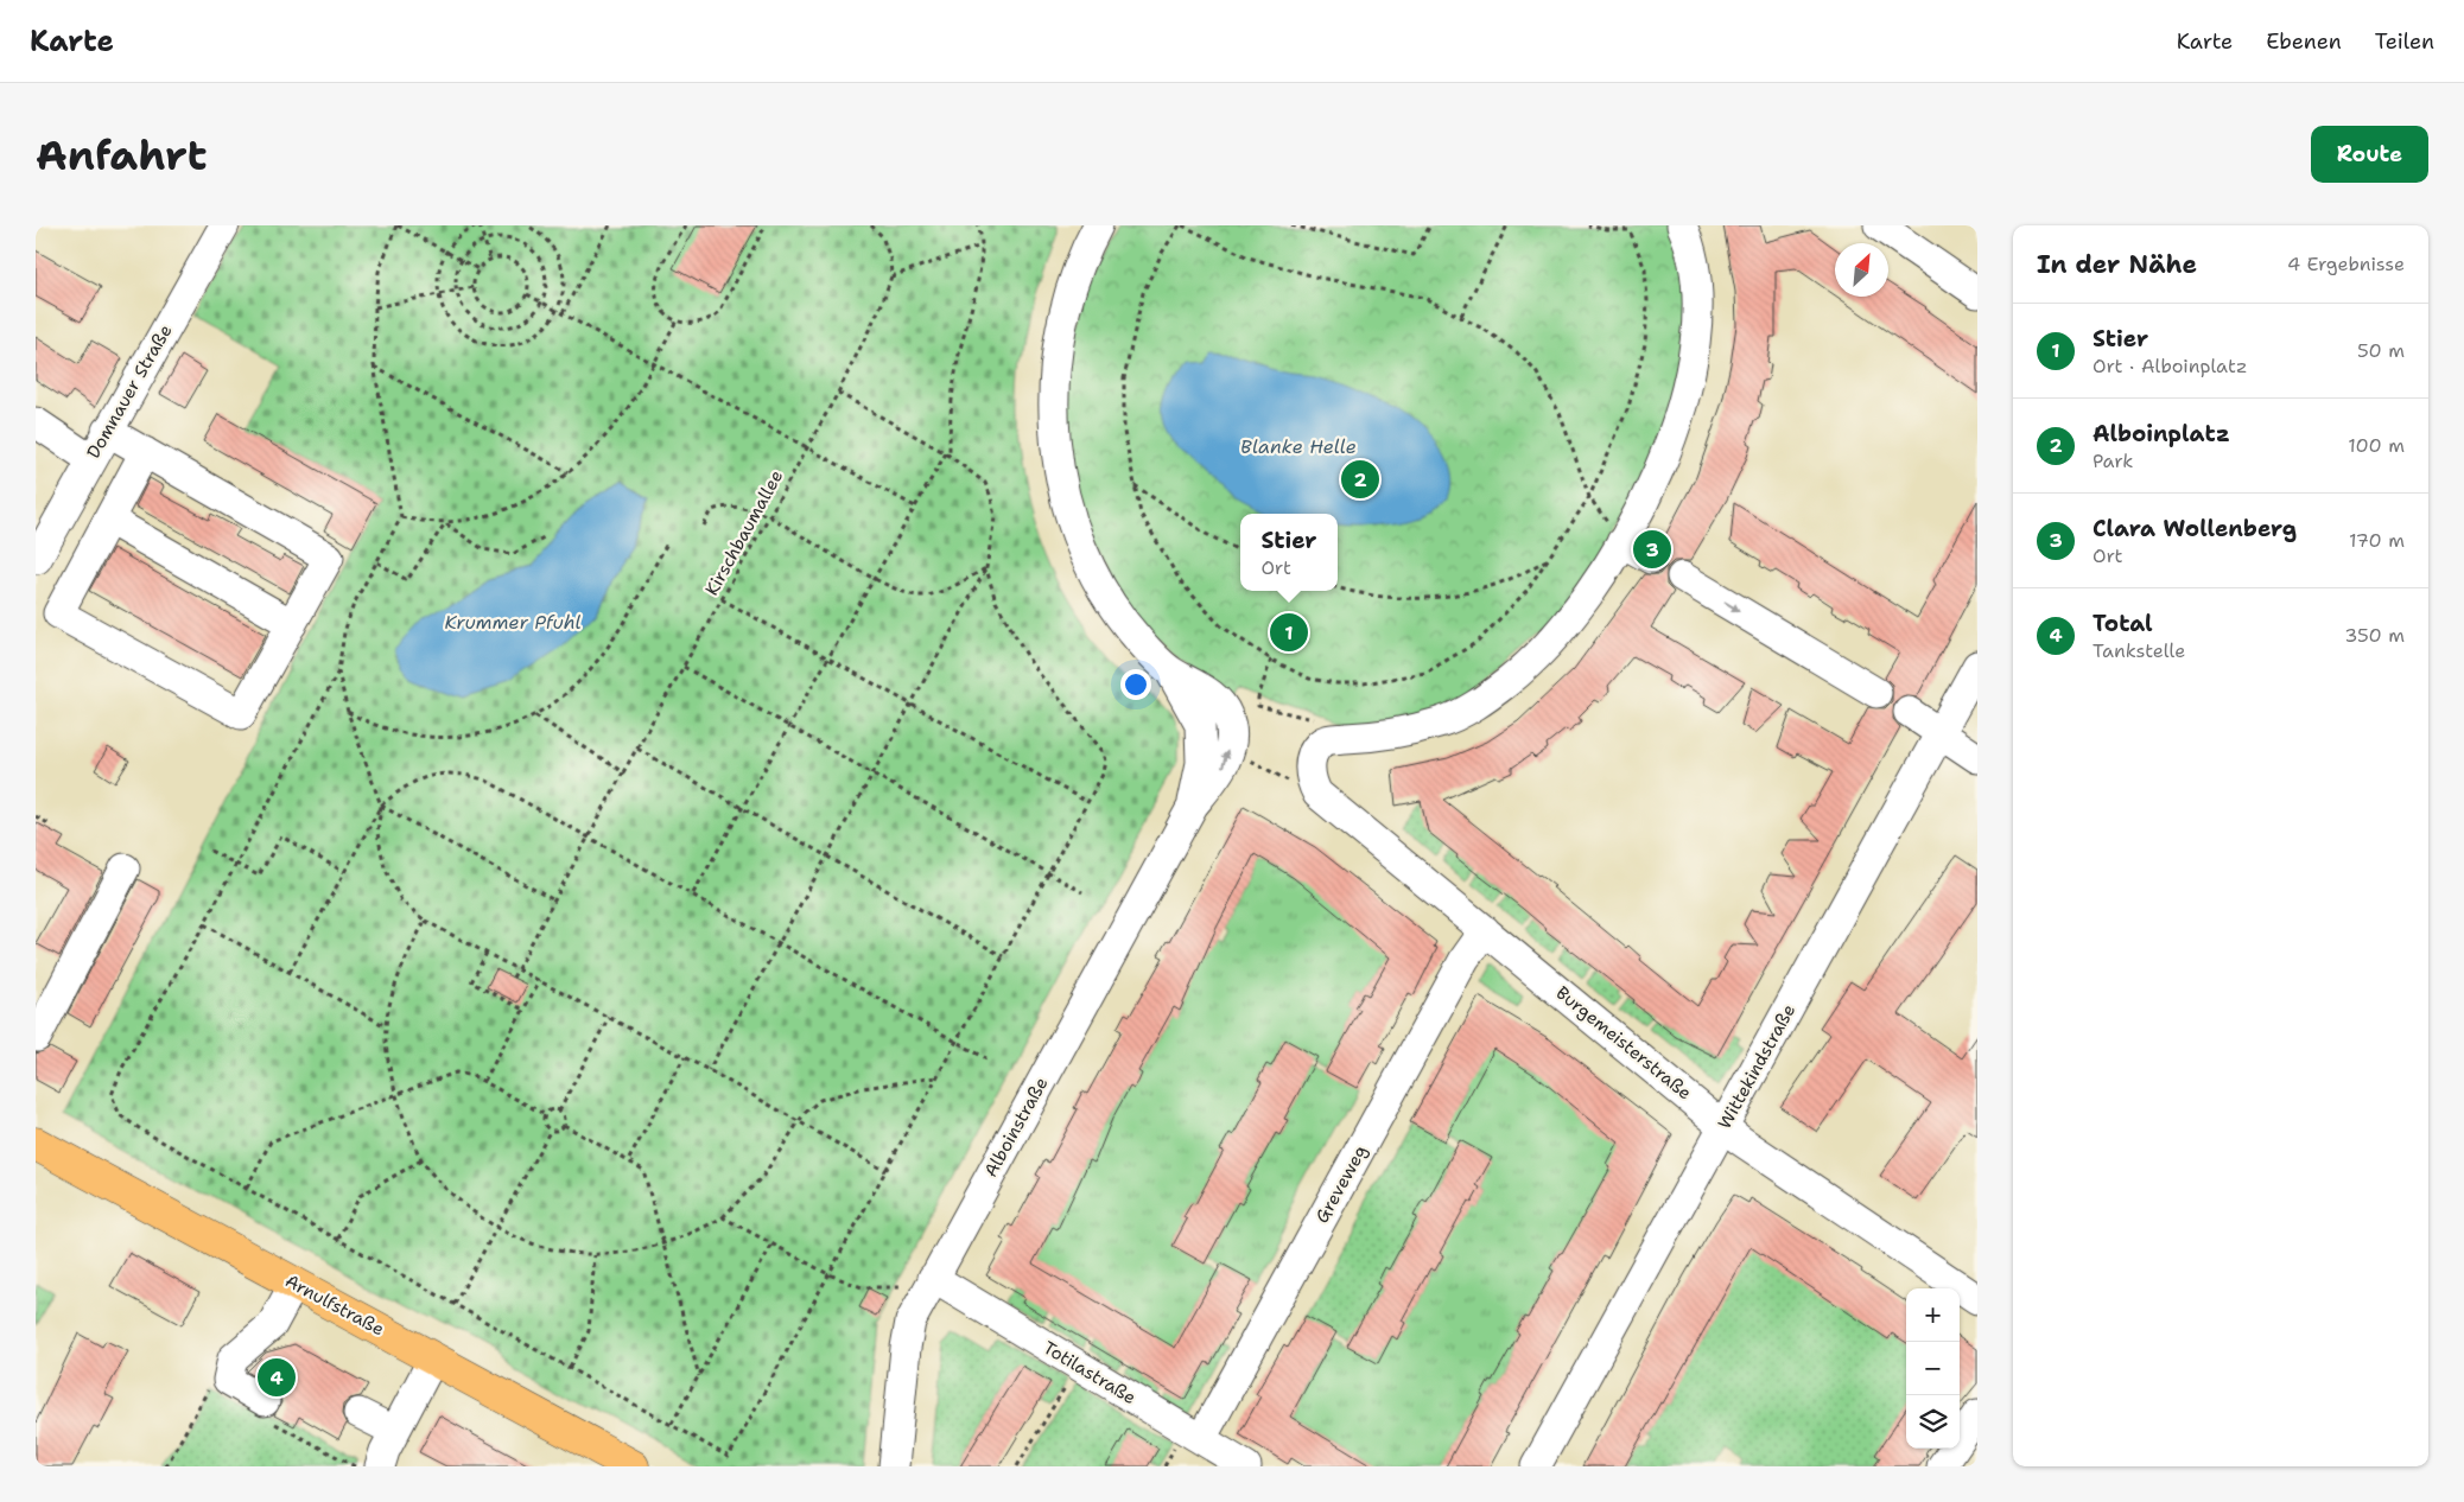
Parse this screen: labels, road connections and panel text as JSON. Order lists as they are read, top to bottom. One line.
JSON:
{"streets":{"main road":["Arnulfstraße"],"street":["Domnauer Straße","Burgemeisterstraße","Wittekindstraße","Alboinstraße","Greveweg","Totilastraße"],"path":["Kirschbaumallee"]},"crossings":[["Burgemeisterstraße","Wittekindstraße"],["Burgemeisterstraße","Greveweg"],["Alboinstraße","Totilastraße"],["Greveweg","Totilastraße"]],"water":["Blanke Helle","Krummer Pfuhl"],"north":"top right","page":{"header":"Karte","nav":["Karte","Ebenen","Teilen"],"buttons":"Route","title":"Anfahrt","heading":["In der Nähe","4 Ergebnisse"],"list":[{"mark":"1","name":"Stier","note":"Ort · Alboinplatz","value":"50 m"},{"mark":"2","name":"Alboinplatz","note":"Park","value":"100 m"},{"mark":"3","name":"Clara Wollenberg","note":"Ort","value":"170 m"},{"mark":"4","name":"Total","note":"Tankstelle","value":"350 m"}],"pins":["2","3","1","4"],"popup":["Stier","Ort"],"map_buttons":["+","−"]}}
